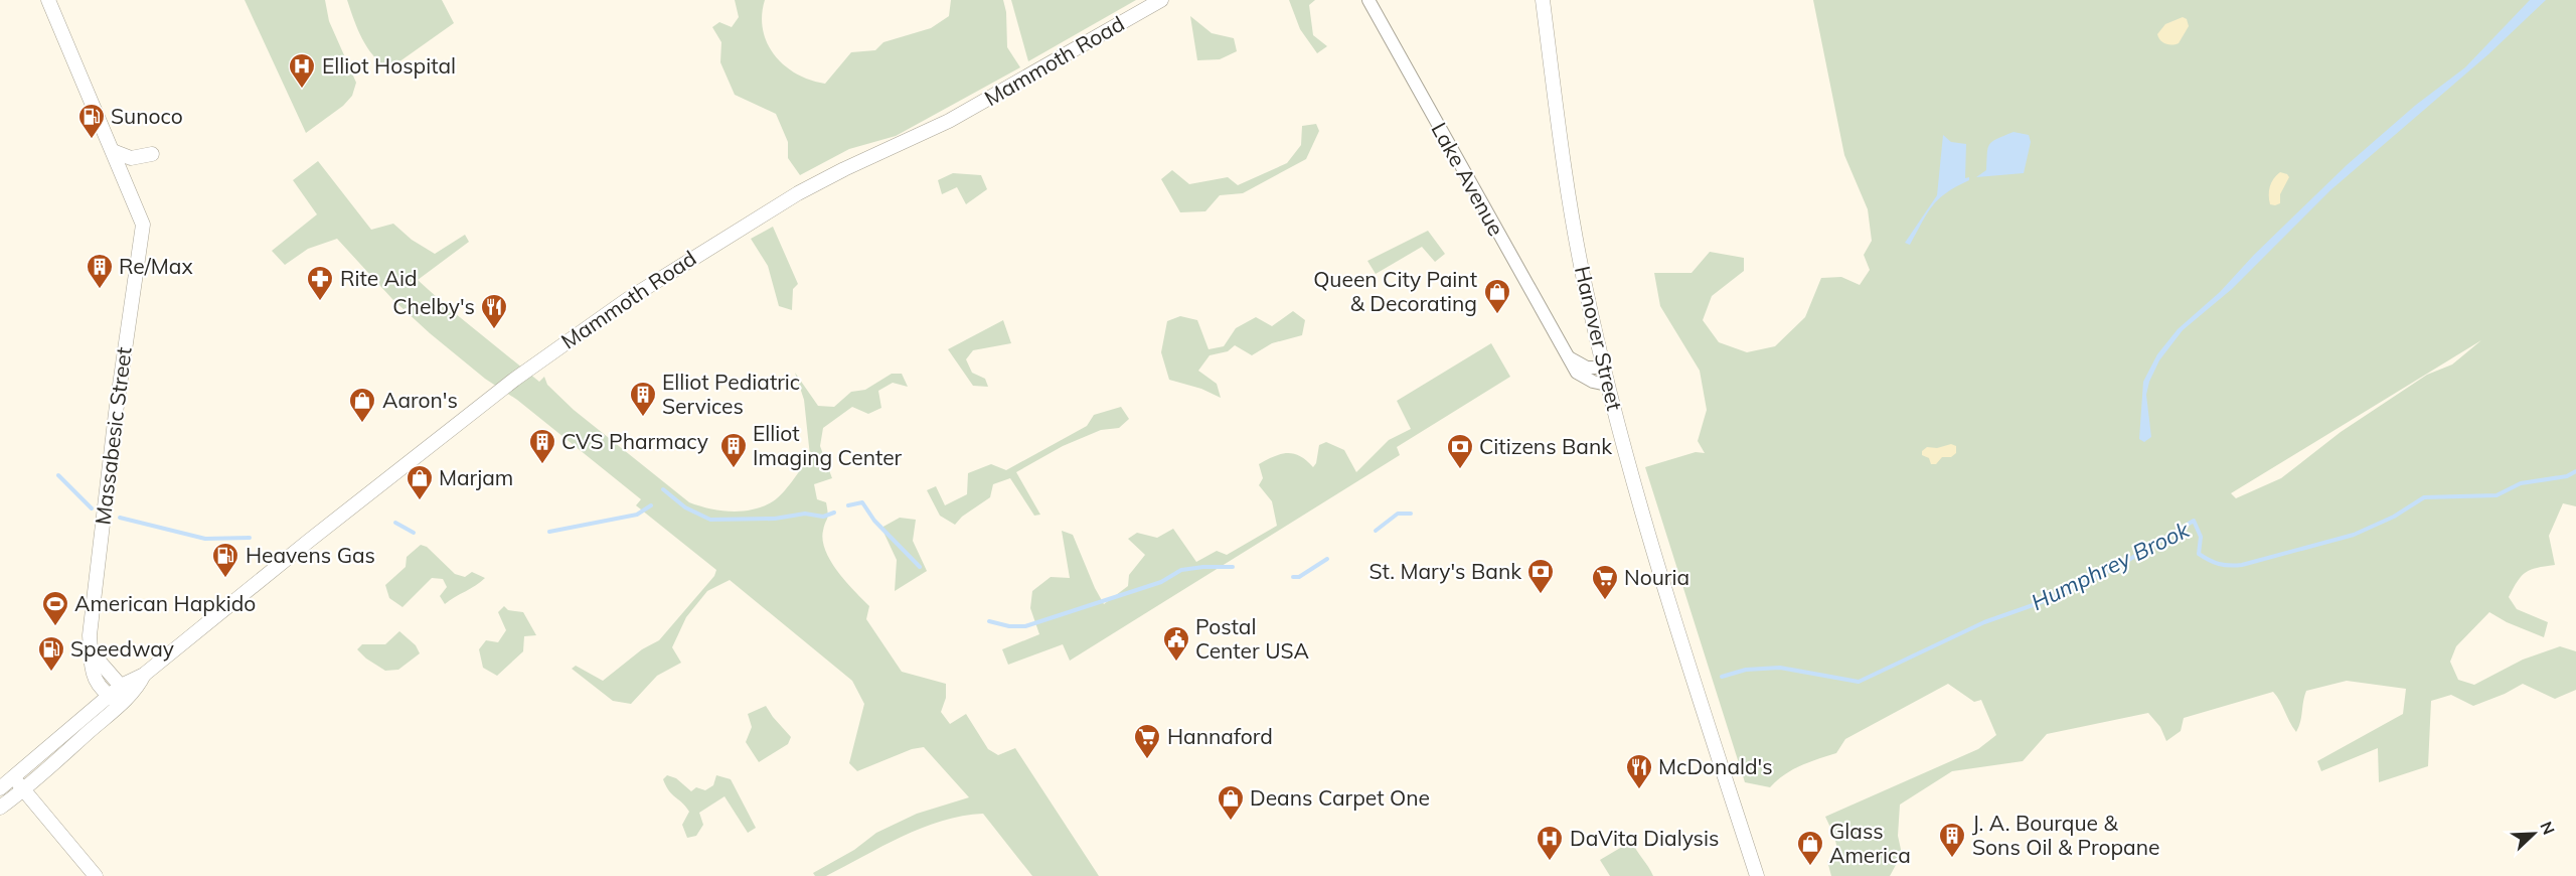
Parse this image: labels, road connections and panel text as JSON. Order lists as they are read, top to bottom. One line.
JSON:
{"streets":{"main road":["Mammoth Road","Hanover Street","Massabesic Street"],"street":["Lake Avenue"]},"crossings":[["Mammoth Road","Massabesic Street"],["Lake Avenue","Hanover Street"]],"water":["Humphrey Brook"],"places":{"hospital":["Elliot Hospital","DaVita Dialysis"],"fuel station":["Sunoco","Heavens Gas","Speedway"],"building":["Re/Max","Elliot Pediatric Services","CVS Pharmacy","Elliot Imaging Center","J. A. Bourque & Sons Oil & Propane"],"pharmacy":["Rite Aid"],"shop":["Queen City Paint & Decorating","Aaron's","Marjam","Deans Carpet One","Glass America"],"restaurant":["Chelby's","McDonald's"],"bank":["Citizens Bank","St. Mary's Bank"],"supermarket":["Nouria","Hannaford"],"sports":["American Hapkido"],"public building":["Postal Center USA"]},"north":"top right"}
